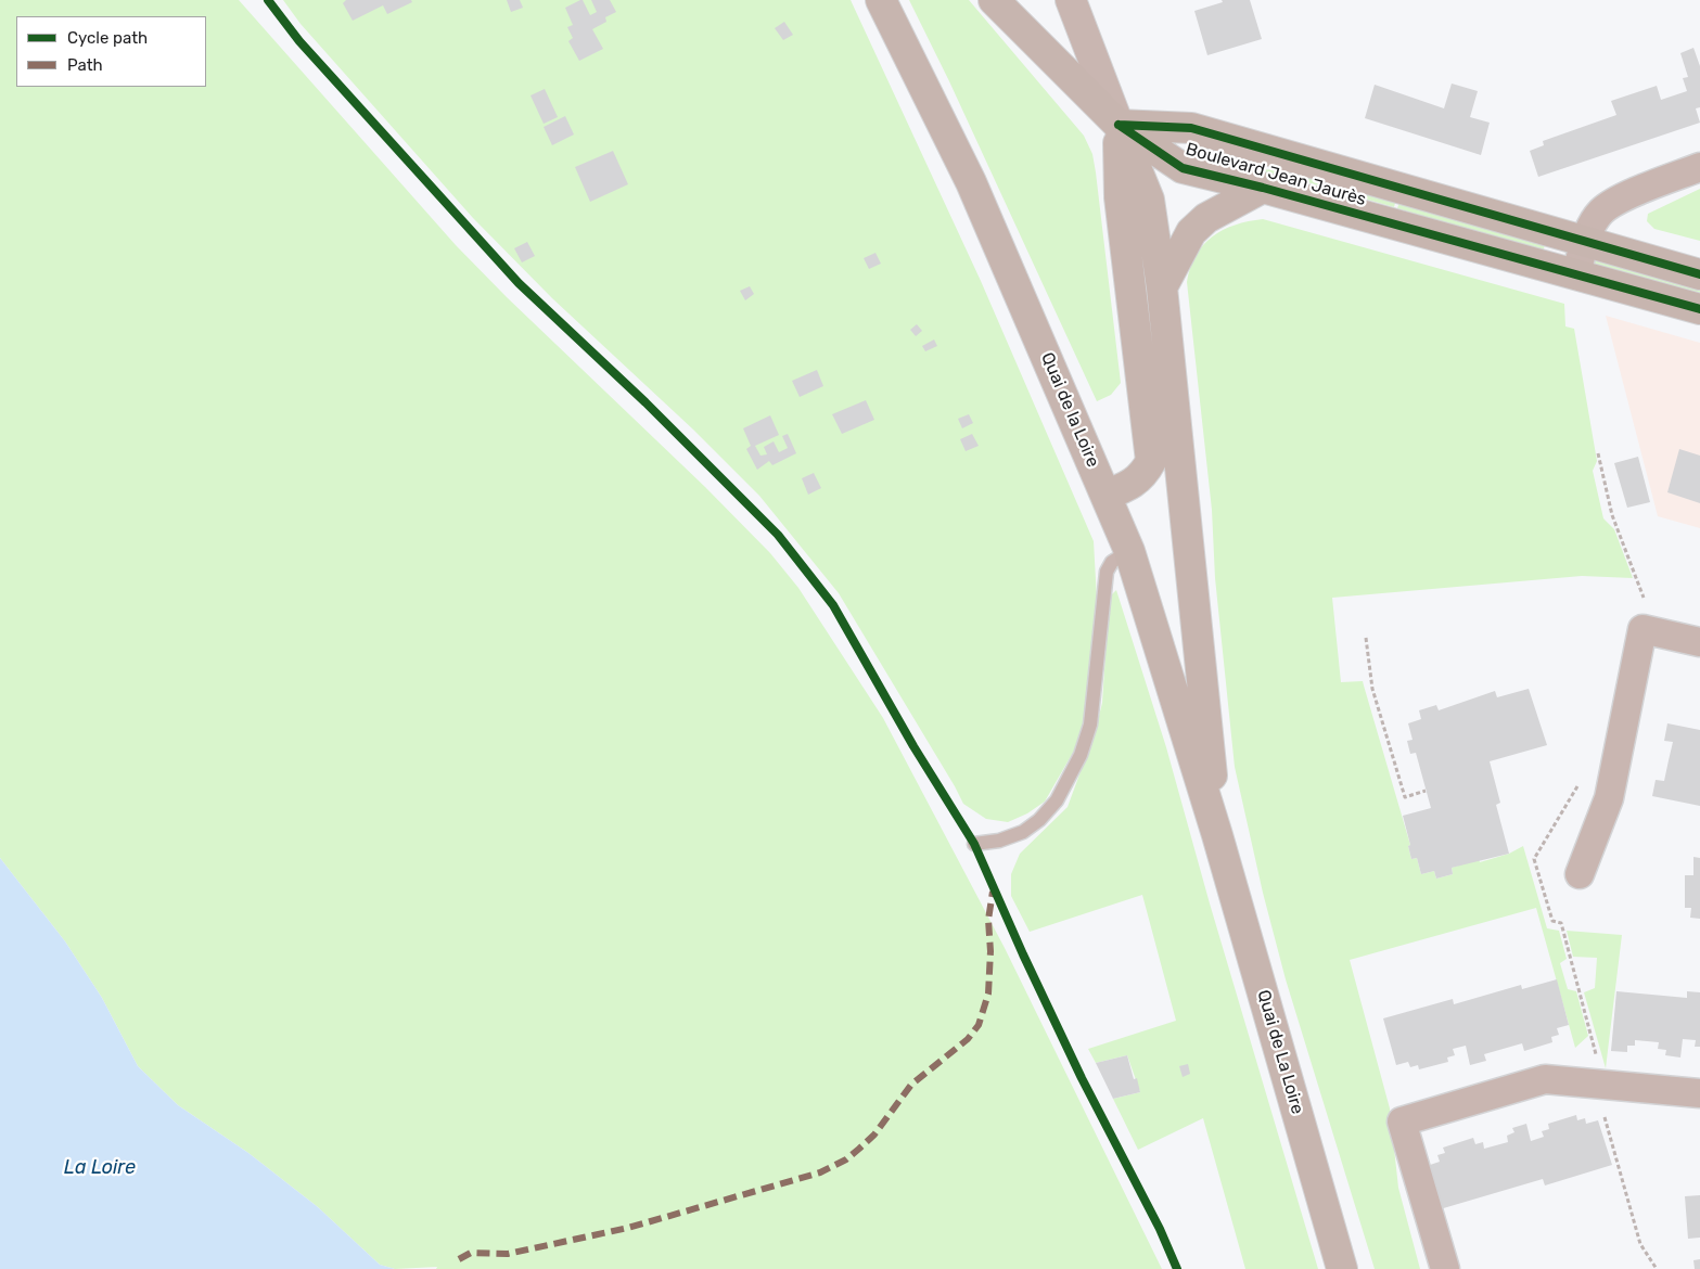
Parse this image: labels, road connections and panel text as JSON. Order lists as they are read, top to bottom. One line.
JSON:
{"streets":{"main road":["Boulevard Jean Jaurès","Quai de la Loire","Quai de La Loire"]},"crossings":[["Quai de la Loire","Quai de La Loire"]],"water":["La Loire"],"legend":["Cycle path","Path"]}
